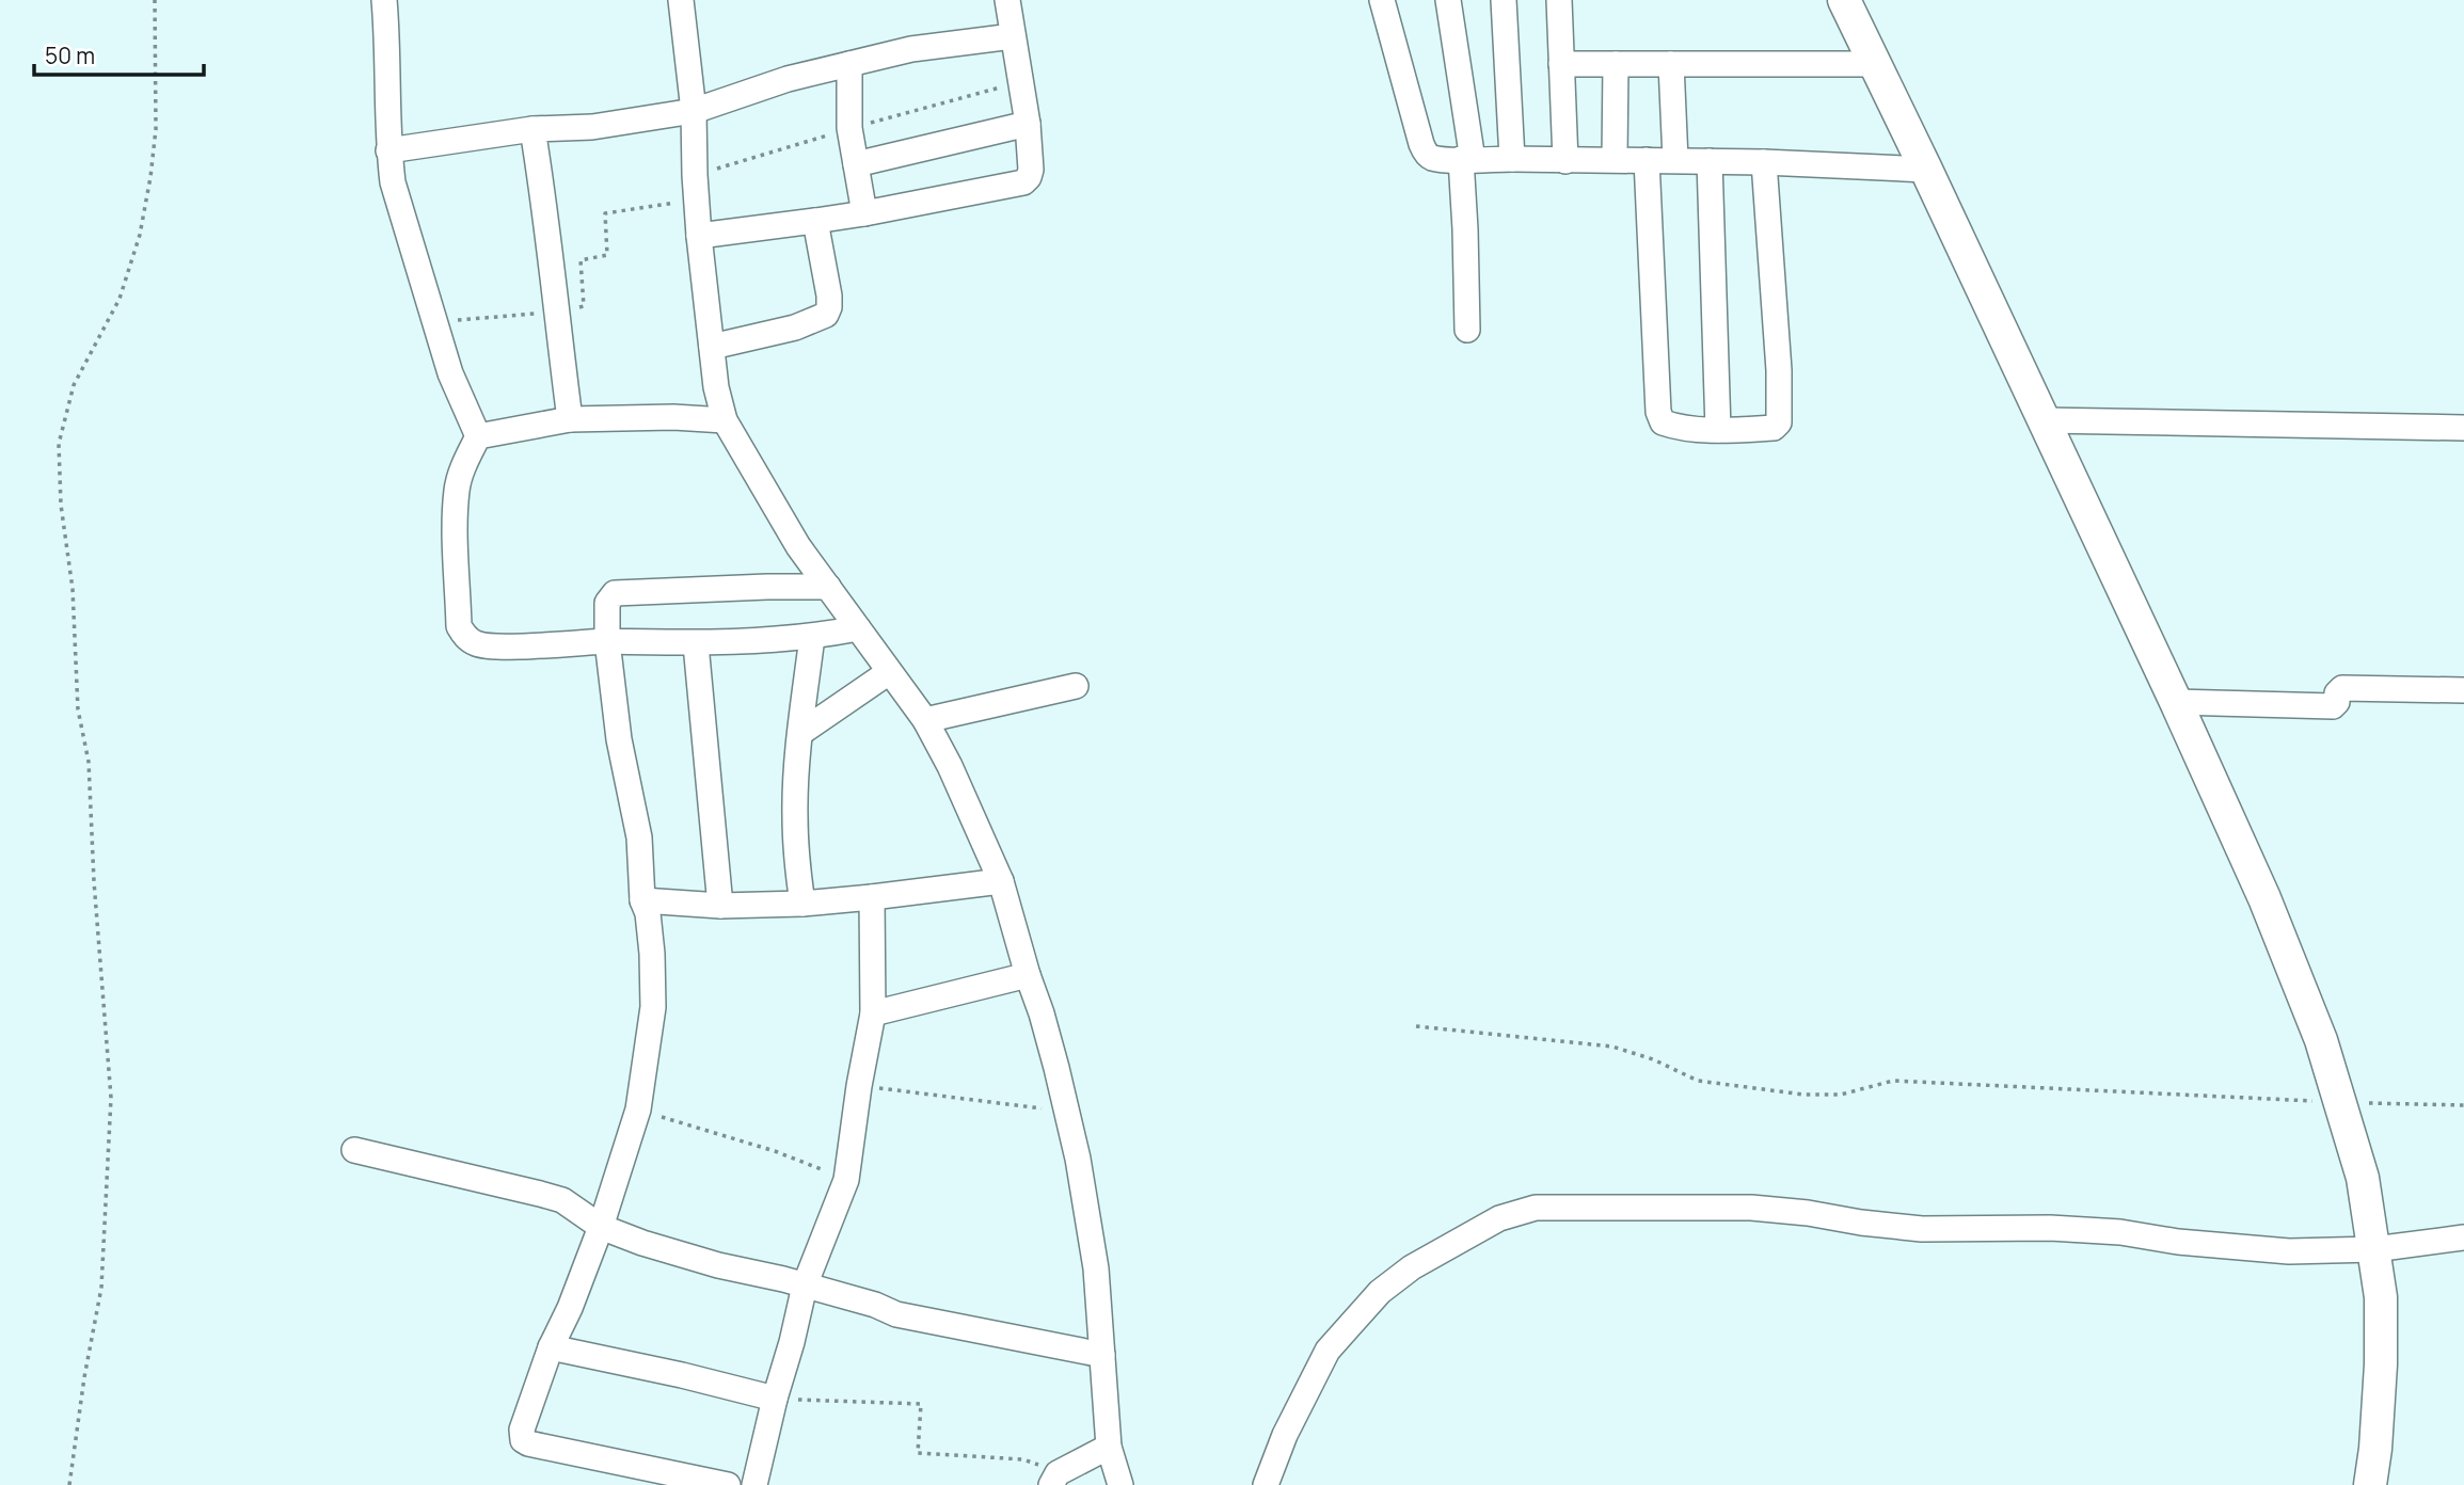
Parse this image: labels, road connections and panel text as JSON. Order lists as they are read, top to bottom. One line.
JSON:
{"scale_bar":"50 m"}
